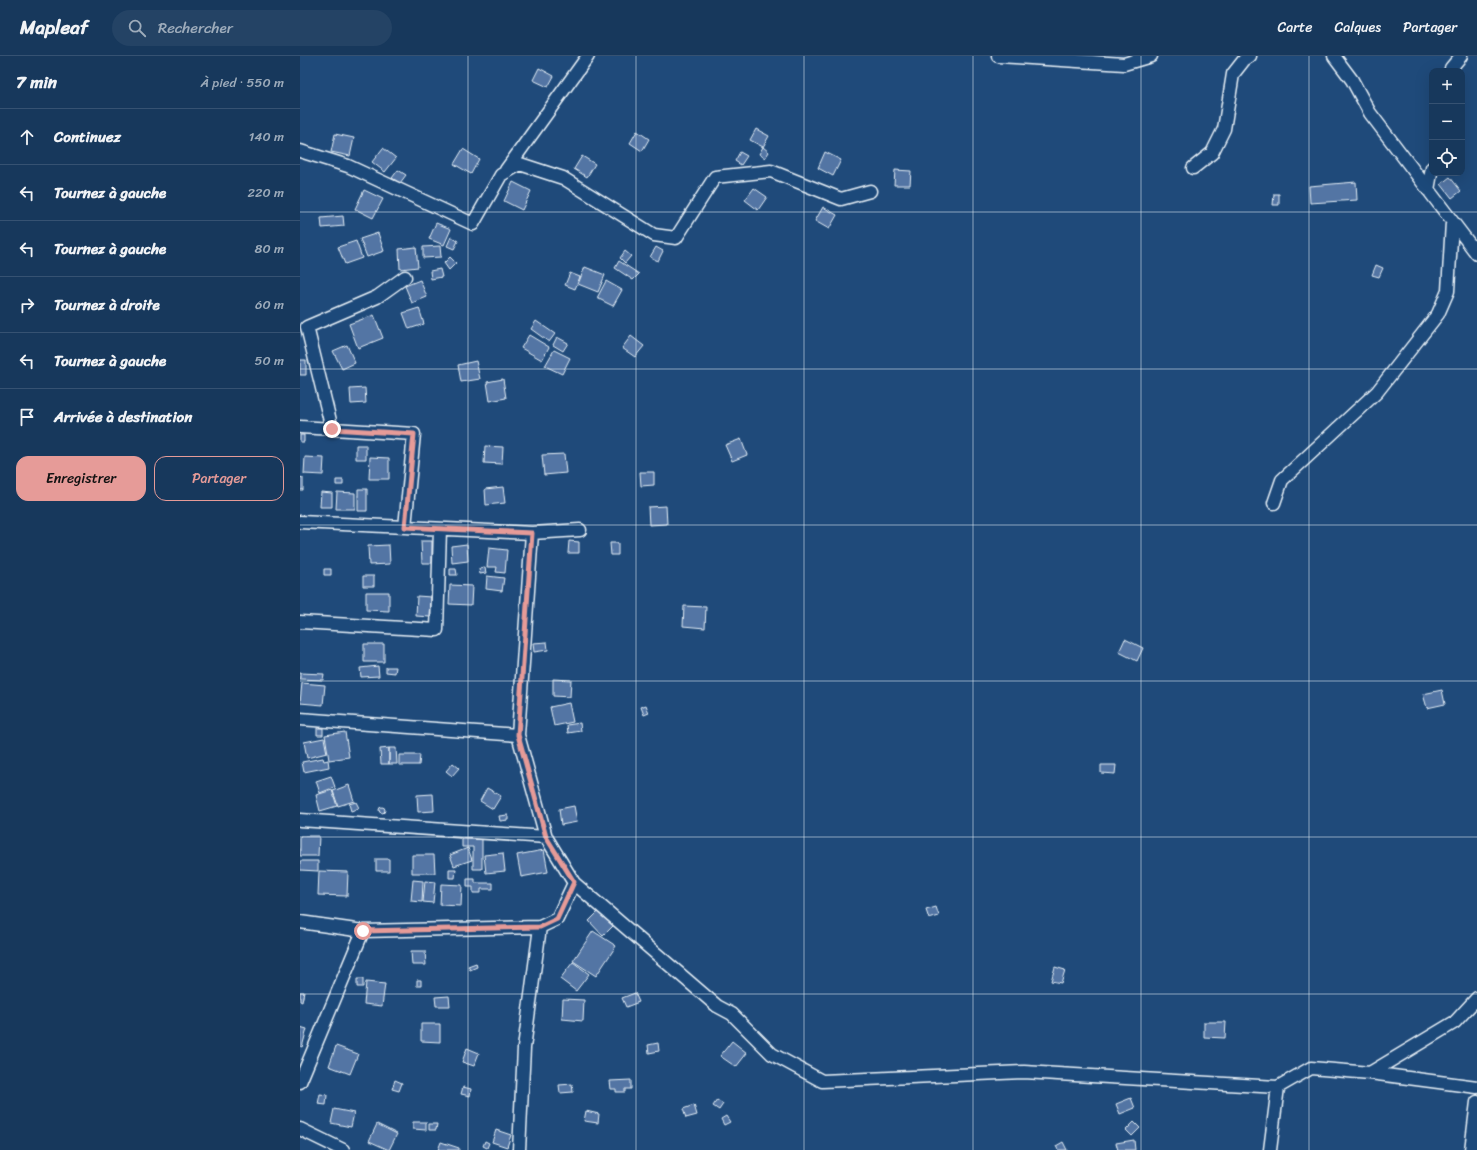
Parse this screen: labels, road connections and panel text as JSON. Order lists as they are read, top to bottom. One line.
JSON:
{"page":{"header":"Mapleaf","search":"Rechercher","nav":["Carte","Calques","Partager"],"heading":["7 min","À pied · 550 m"],"map_buttons":["+","−"],"list":[["Continuez","140 m"],["Tournez à gauche","220 m"],["Tournez à gauche","80 m"],["Tournez à droite","60 m"],["Tournez à gauche","50 m"],"Arrivée à destination"],"buttons":["Enregistrer","Partager"]}}
